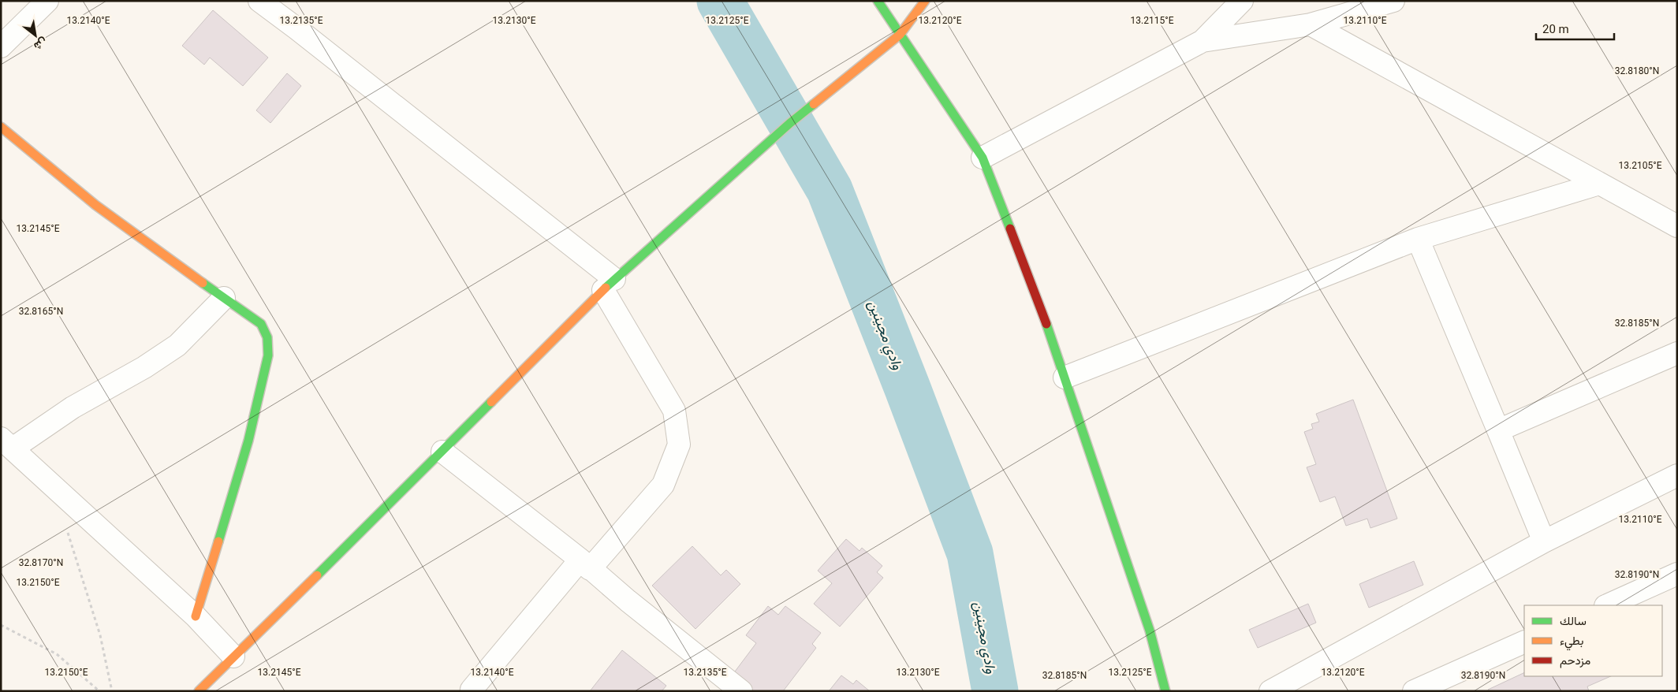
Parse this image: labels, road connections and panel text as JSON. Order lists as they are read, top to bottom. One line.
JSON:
{"water":["وادي مجينين"],"legend":["سالك","بطيء","مزدحم"],"scale_bar":"20 m","north":"bottom right","coordinates":["13.2140°E","13.2135°E","13.2130°E","13.2125°E","13.2120°E","13.2115°E","13.2110°E","32.8180°N","13.2105°E","13.2145°E","32.8165°N","32.8185°N","32.8170°N","32.8190°N","13.2150°E"]}
